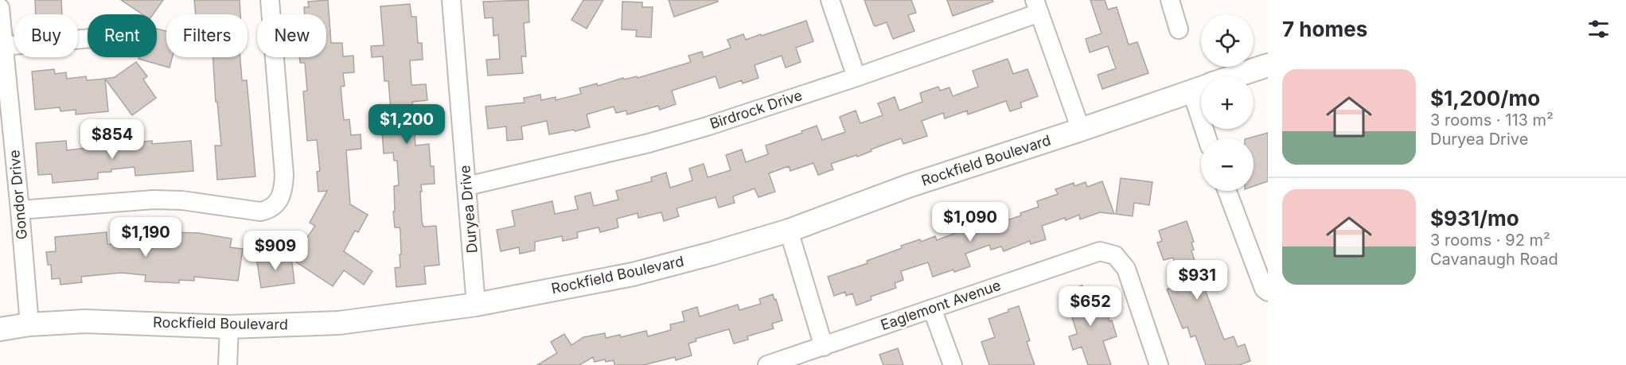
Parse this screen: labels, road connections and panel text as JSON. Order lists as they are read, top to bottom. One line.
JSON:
{"streets":{"main road":["Rockfield Boulevard"],"street":["Birdrock Drive","Gondor Drive","Duryea Drive","Eaglemont Avenue"]},"crossings":[["Birdrock Drive","Duryea Drive"],["Rockfield Boulevard","Gondor Drive"],["Rockfield Boulevard","Duryea Drive"]],"page":{"heading":"7 homes","map_buttons":["+","−"],"chip":["Buy","Rent","Filters","New"],"list":[{"name":"$1,200/mo","note":"3 rooms · 113 m² · Duryea Drive"},{"name":"$931/mo","note":"3 rooms · 92 m² · Cavanaugh Road"}],"price":["$1,200","$854","$1,090","$1,190","$909","$931","$652"]}}
